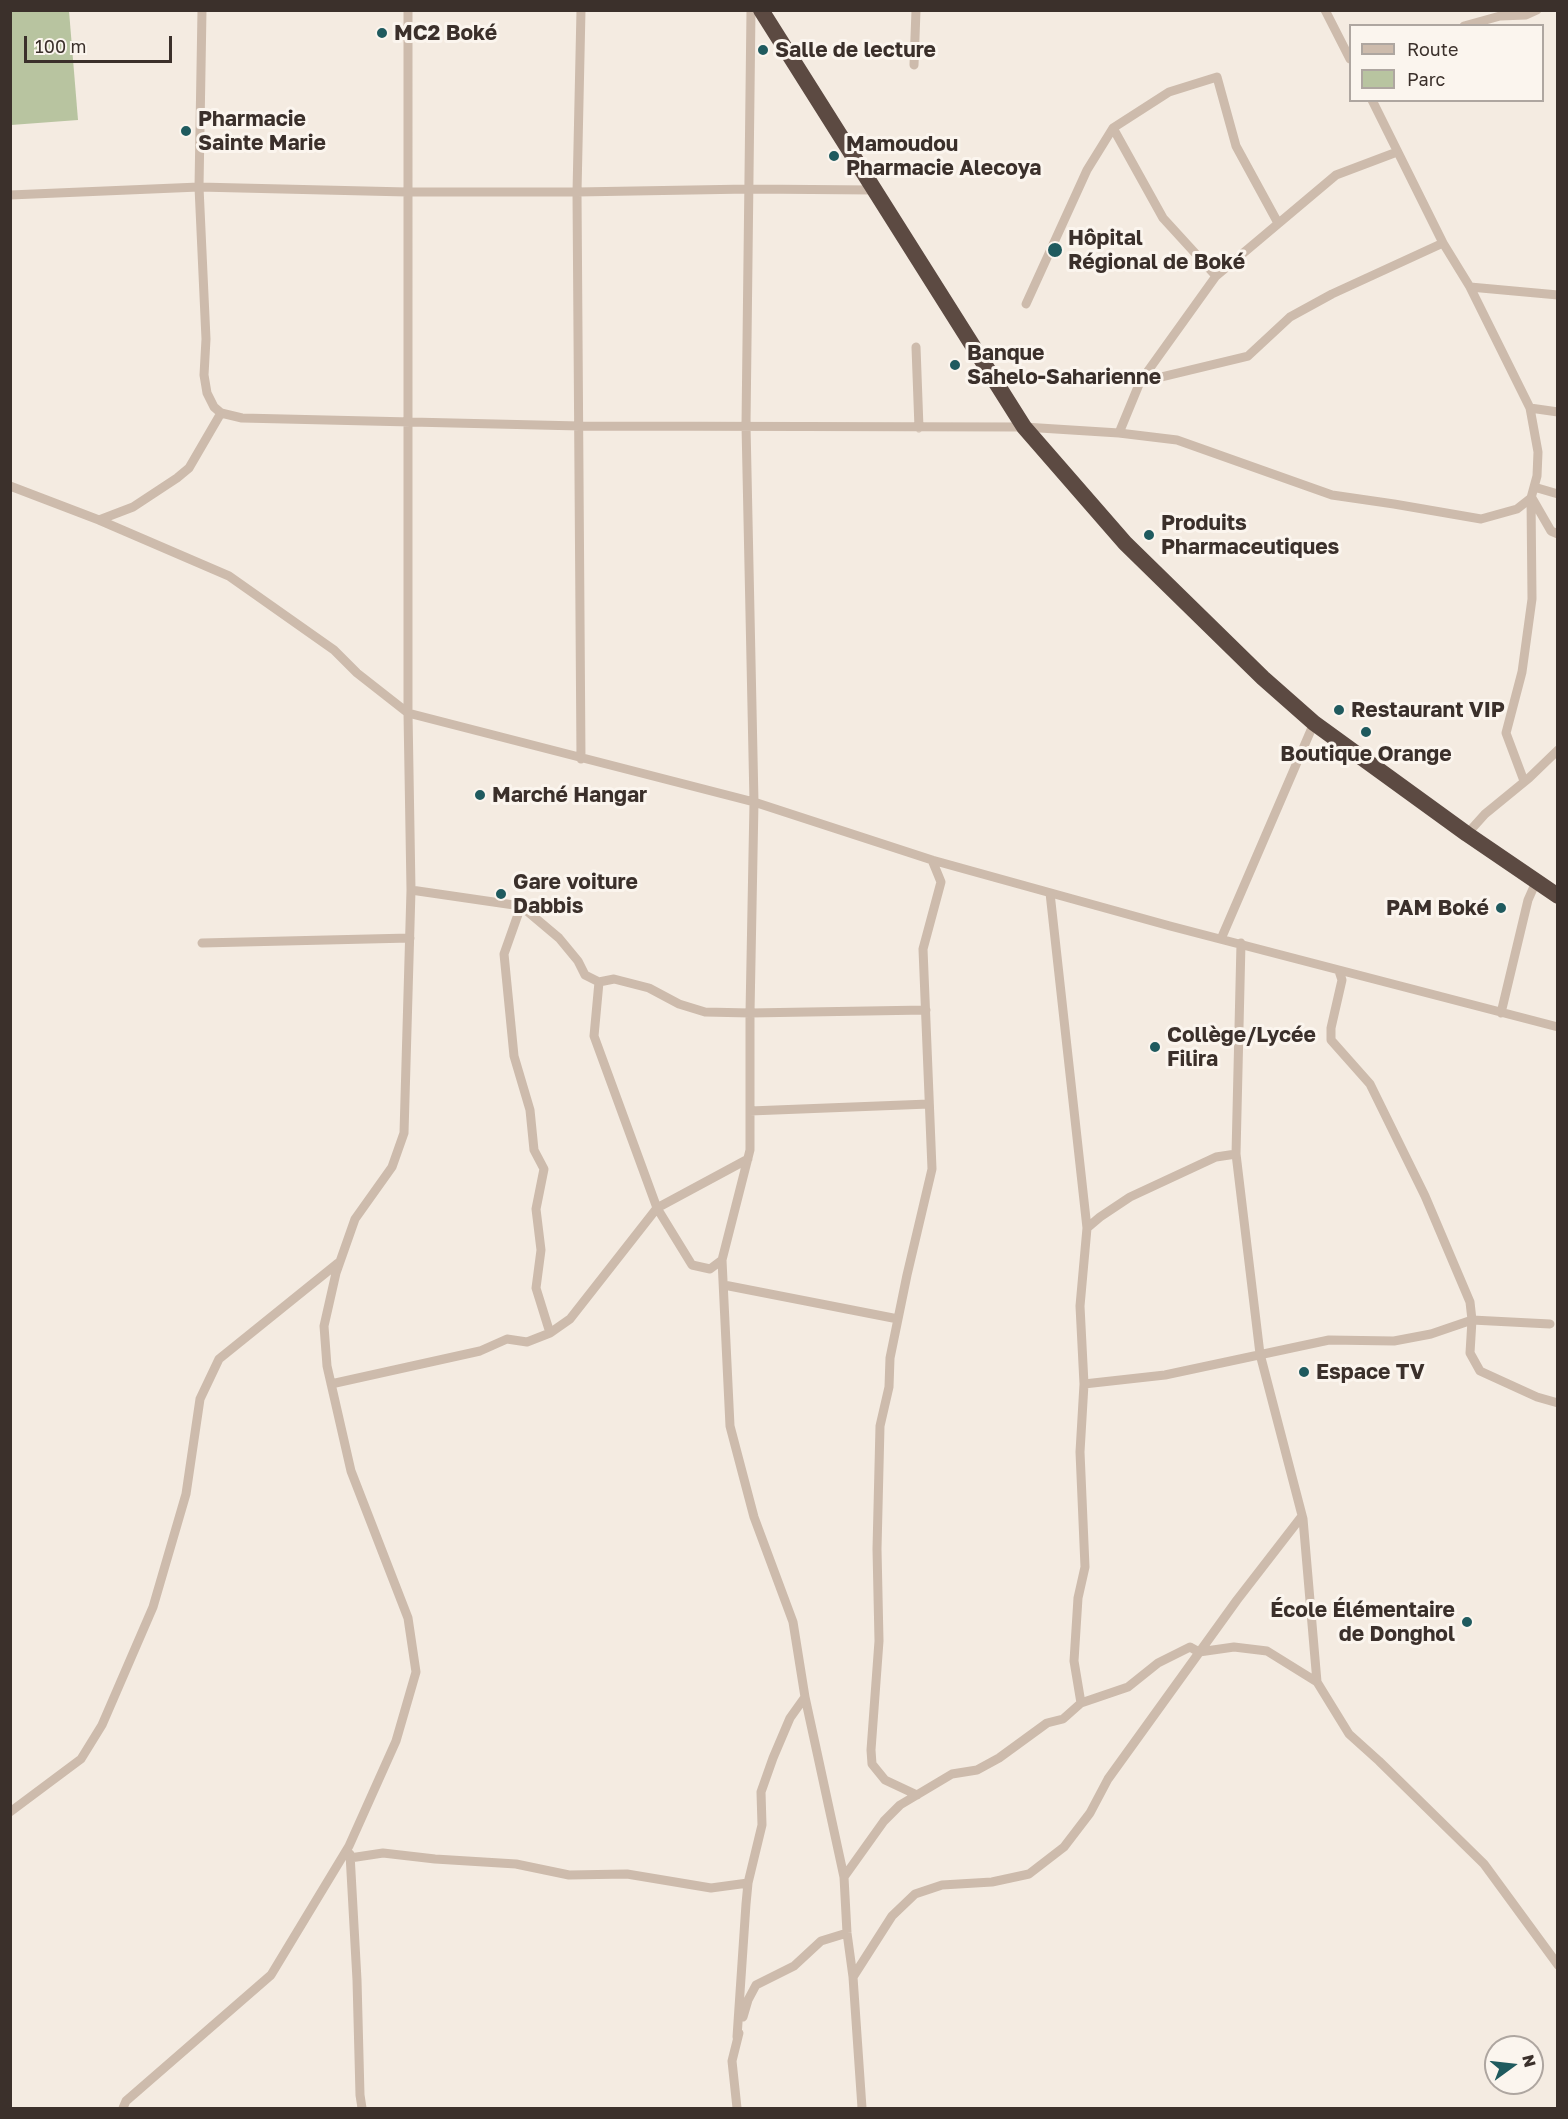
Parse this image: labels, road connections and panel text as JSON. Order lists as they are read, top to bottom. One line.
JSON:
{"places":["MC2 Boké","Salle de lecture","Pharmacie Sainte Marie","Mamoudou Pharmacie Alecoya","Hôpital Régional de Boké","Banque Sahelo-Saharienne","Produits Pharmaceutiques","Restaurant VIP","Boutique Orange","Marché Hangar","Gare voiture Dabbis","PAM Boké","Collège/Lycée Filira","Espace TV","École Élémentaire de Donghol"],"legend":["Route","Parc"],"scale_bar":"100 m","north":"right"}
